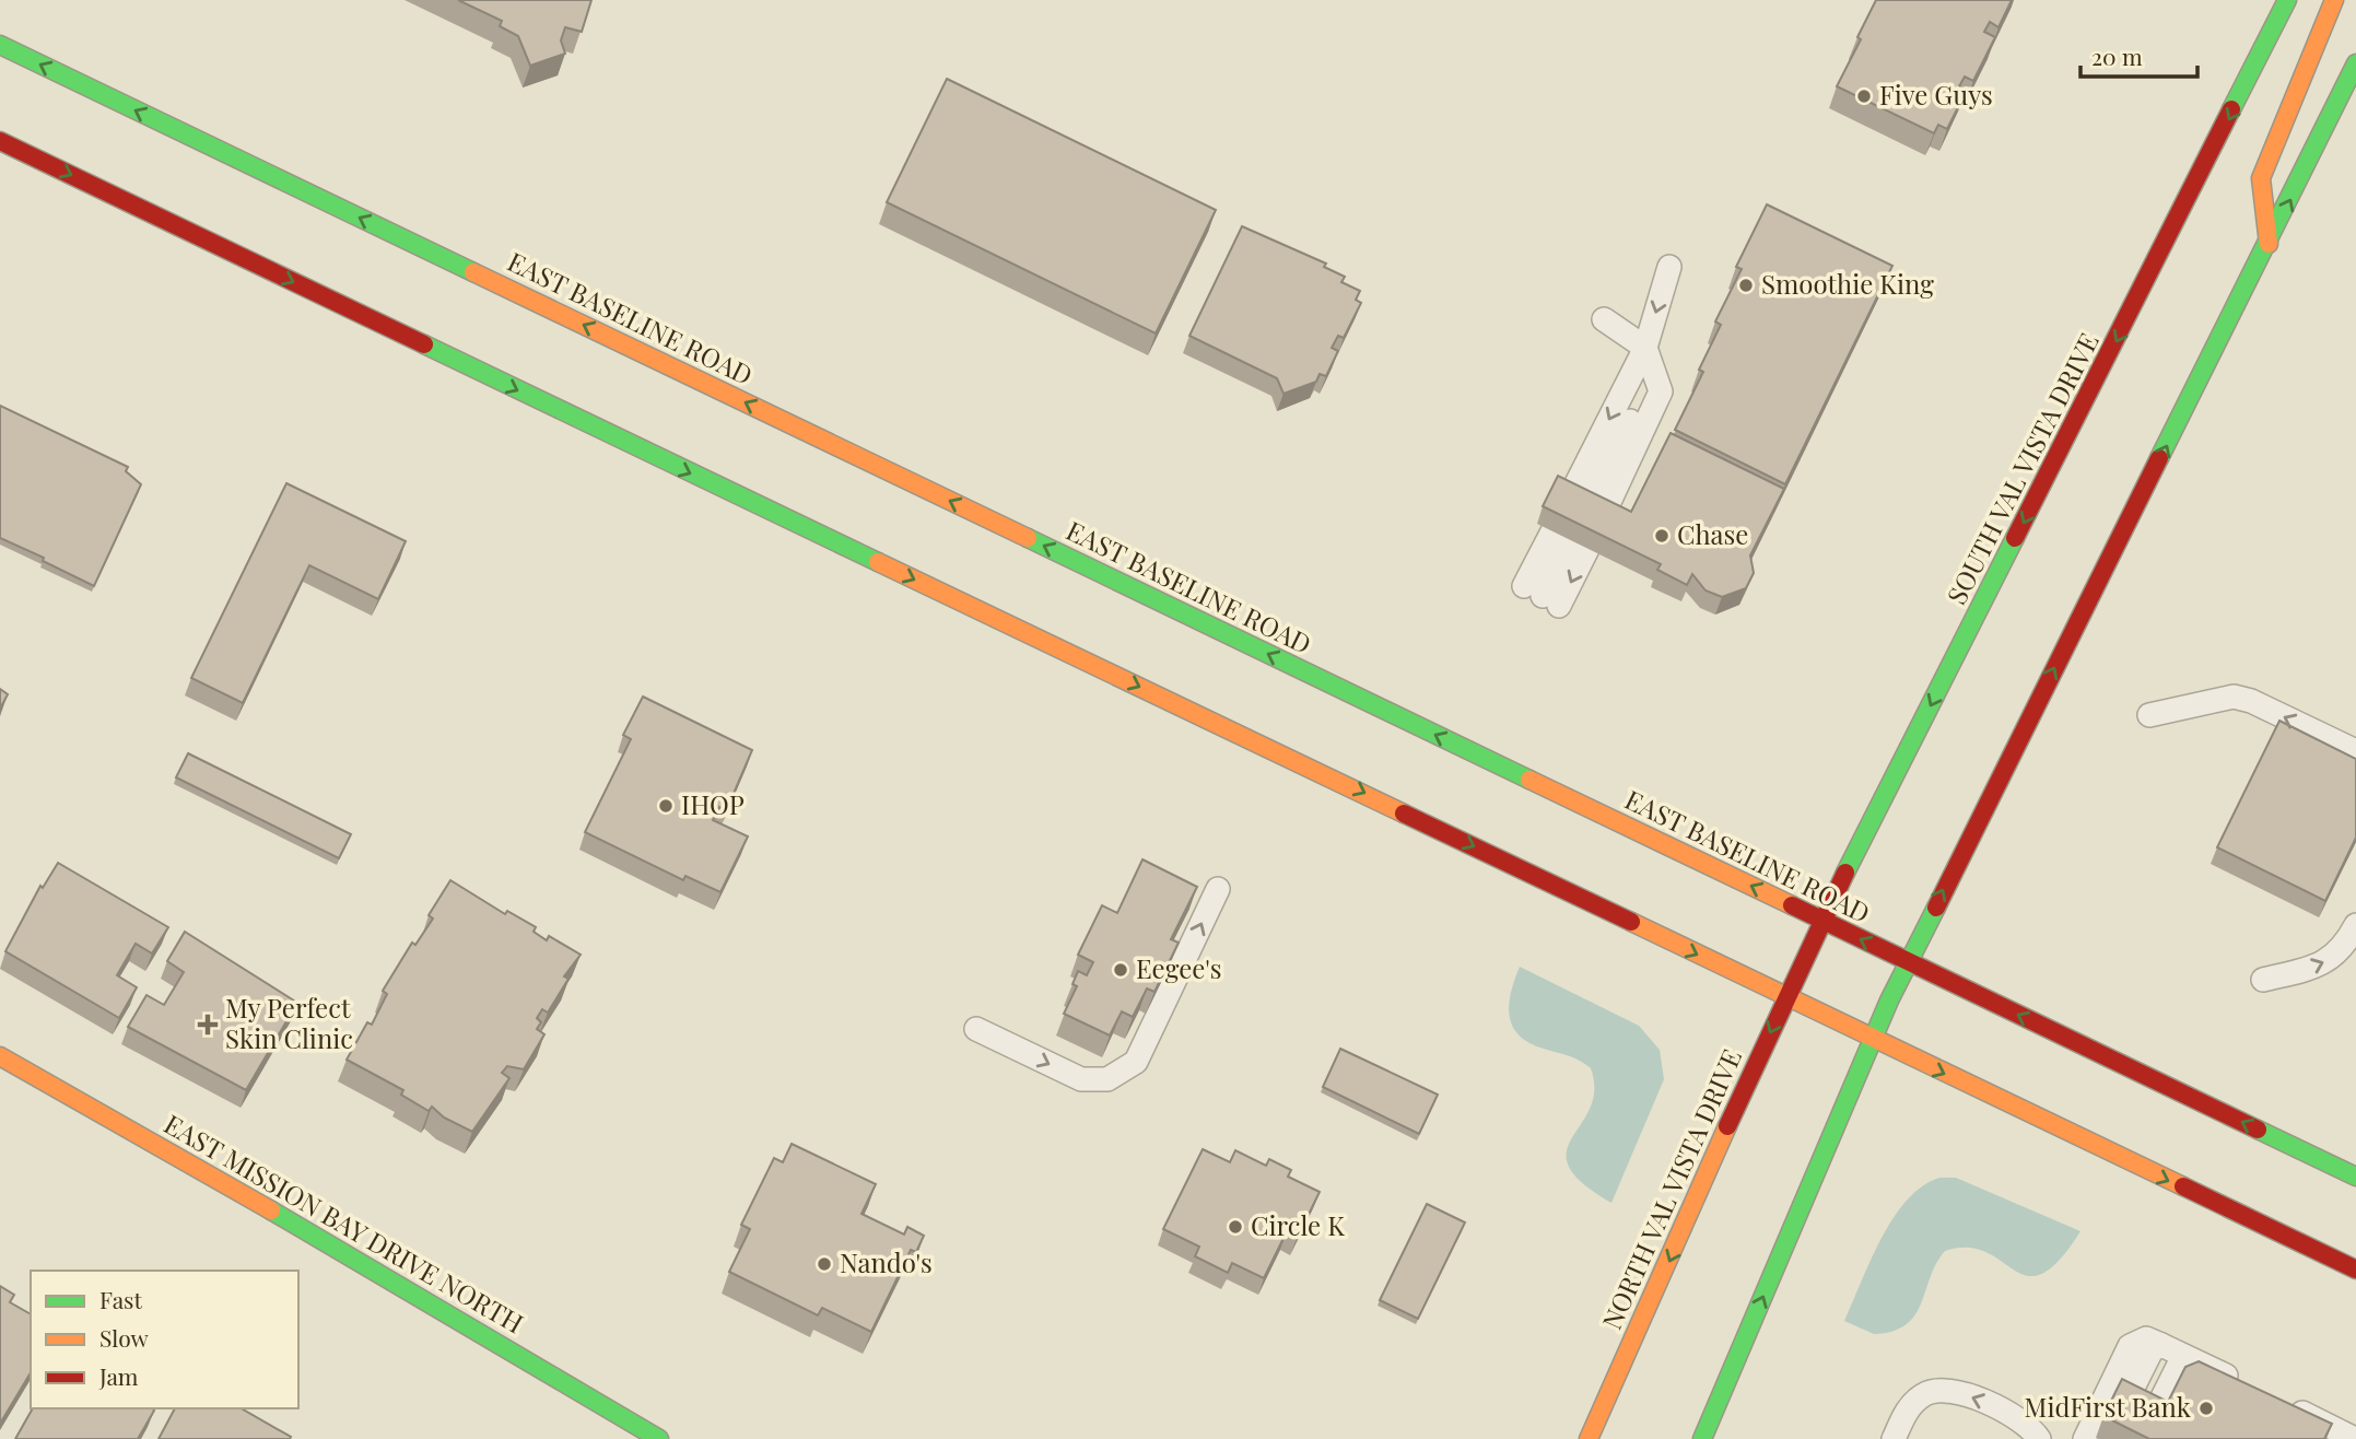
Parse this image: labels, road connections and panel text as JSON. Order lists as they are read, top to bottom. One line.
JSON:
{"streets":{"main road":["EAST BASELINE ROAD","SOUTH VAL VISTA DRIVE","NORTH VAL VISTA DRIVE","EAST MISSION BAY DRIVE NORTH"]},"crossings":[["EAST BASELINE ROAD","SOUTH VAL VISTA DRIVE"],["SOUTH VAL VISTA DRIVE","NORTH VAL VISTA DRIVE"]],"places":{"other":["Five Guys","Smoothie King","Chase","IHOP","Eegee's","Circle K","Nando's","MidFirst Bank"],"health":["My Perfect Skin Clinic"]},"legend":["Fast","Slow","Jam"],"scale_bar":"20 m"}
